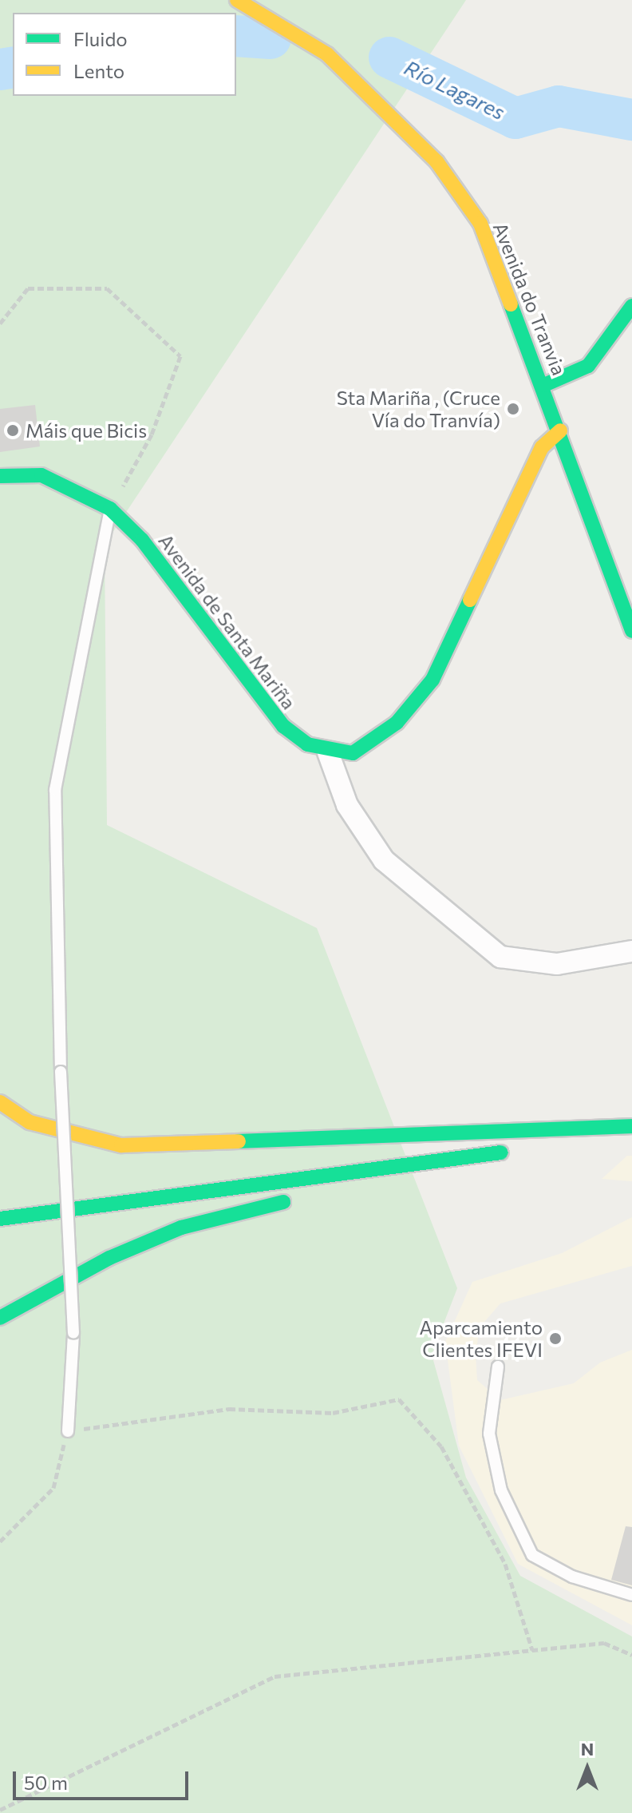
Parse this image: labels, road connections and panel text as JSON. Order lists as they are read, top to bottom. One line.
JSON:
{"streets":{"main road":["Avenida do Tranvia","Avenida de Santa Mariña"]},"water":["Río Lagares"],"places":["Sta Mariña , (Cruce Vía do Tranvía)","Máis que Bicis","Aparcamiento Clientes IFEVI"],"legend":["Fluido","Lento"],"scale_bar":"50 m","north":"top"}
